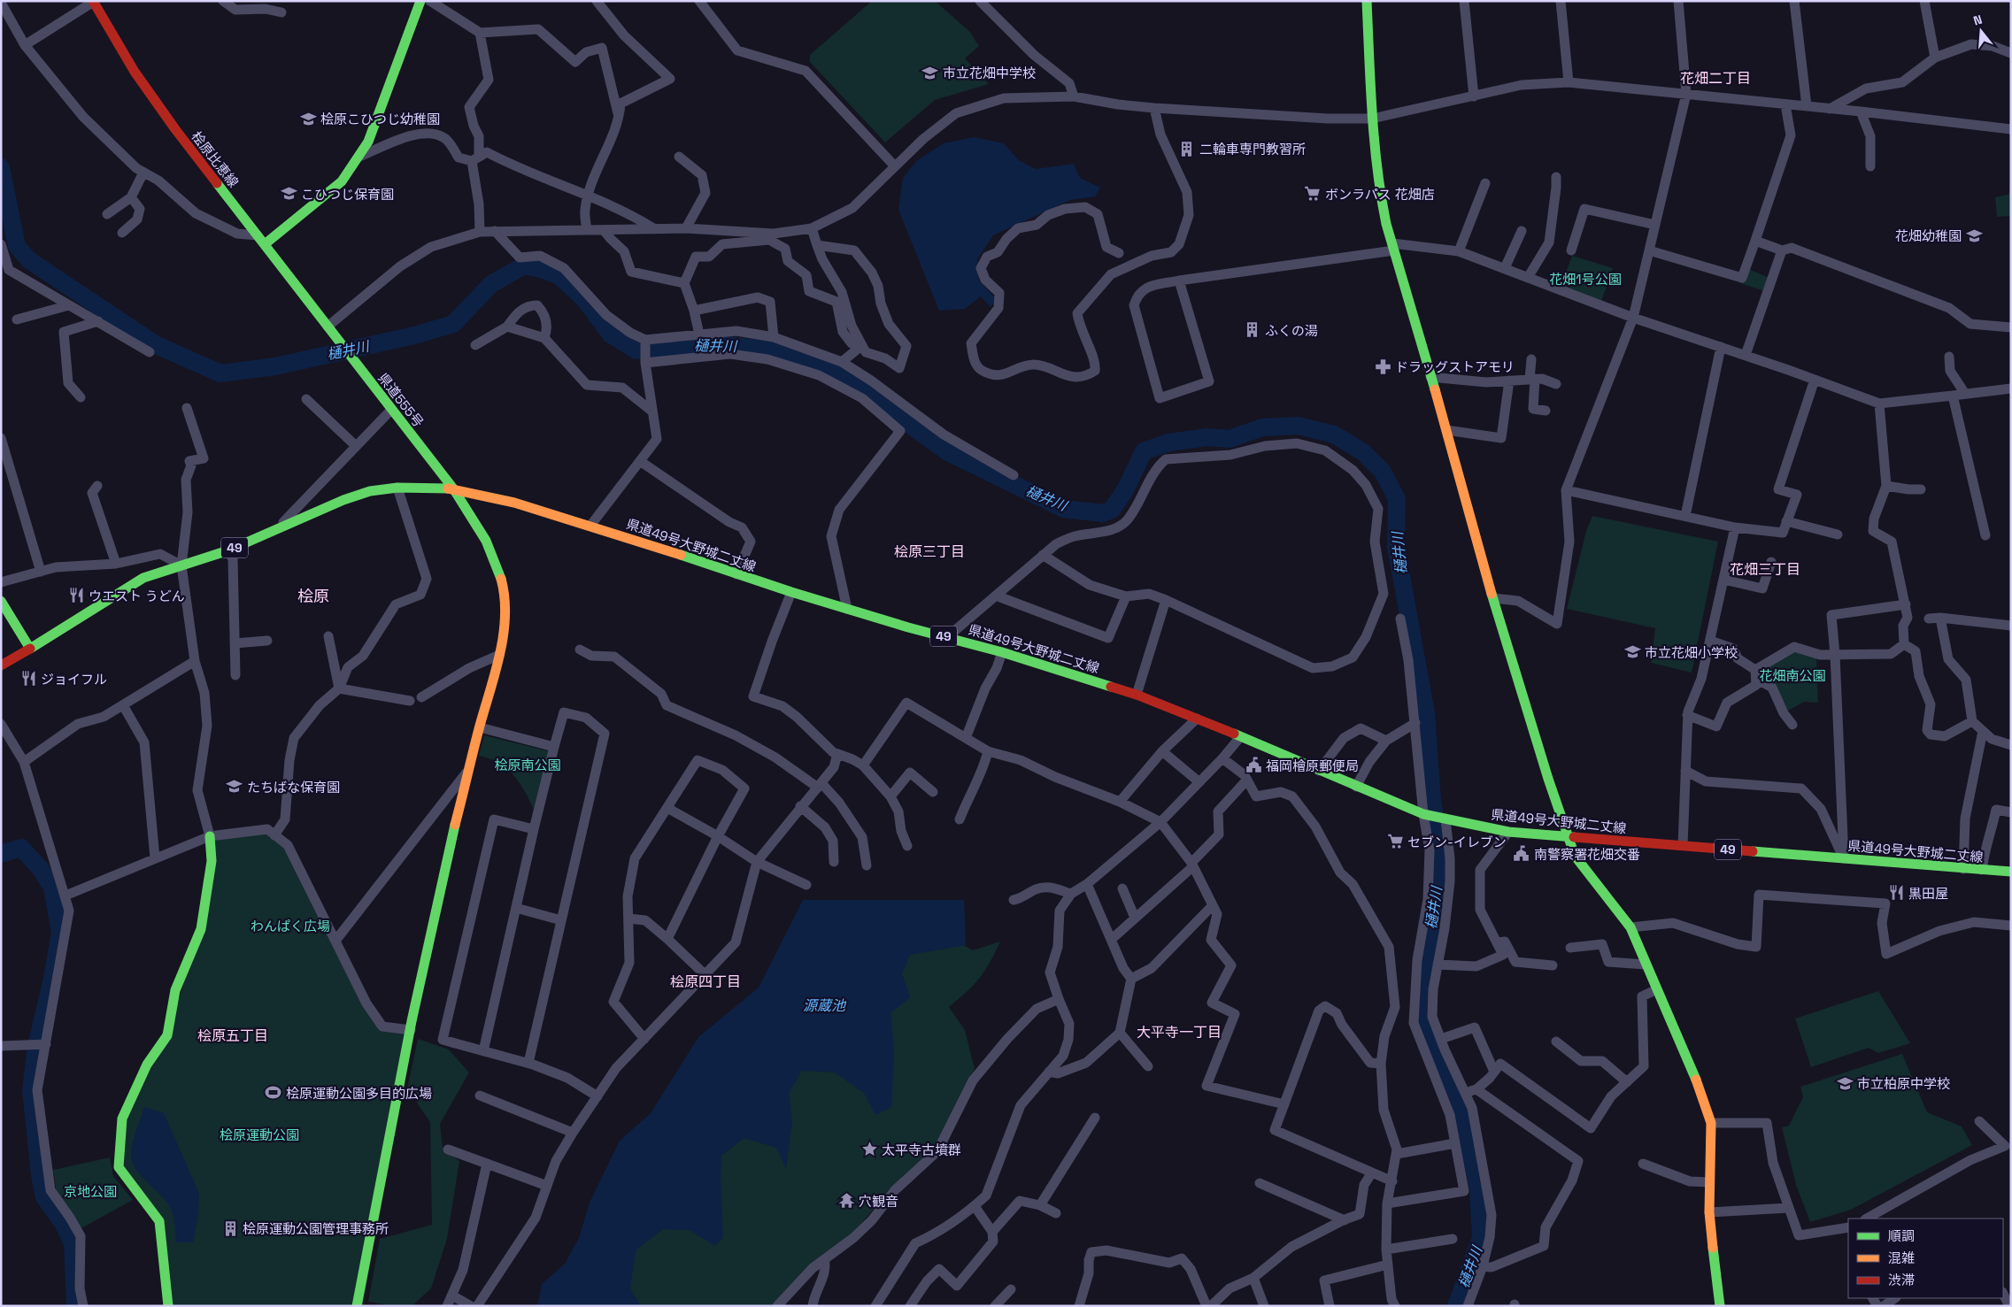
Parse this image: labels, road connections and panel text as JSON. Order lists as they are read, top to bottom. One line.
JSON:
{"streets":{"street":["桧原比恵線","県道555号","県道49号大野城二丈線","49"]},"crossings":[["桧原比恵線","県道555号"],["県道555号","県道49号大野城二丈線"],["県道49号大野城二丈線","49"]],"districts":["花畑二丁目","桧原三丁目","花畑三丁目","桧原","桧原四丁目","大平寺一丁目","桧原五丁目"],"water":["樋井川","源蔵池"],"parks":["花畑1号公園","花畑南公園","桧原南公園","わんぱく広場","桧原運動公園","京地公園"],"places":{"school or university":["市立花畑中学校","桧原こひつじ幼稚園","こひつじ保育園","花畑幼稚園","市立花畑小学校","たちばな保育園","市立柏原中学校"],"building":["二輪車専門教習所","ふくの湯","桧原運動公園管理事務所"],"supermarket":["ボンラパス 花畑店","セブン-イレブン"],"pharmacy":["ドラッグストアモリ"],"restaurant":["ウエスト うどん","ジョイフル","黒田屋"],"public building":["福岡檜原郵便局","南警察署花畑交番"],"sports":["桧原運動公園多目的広場"],"place":["太平寺古墳群"],"temple":["穴観音"]},"legend":["順調","混雑","渋滞"],"north":"top"}
